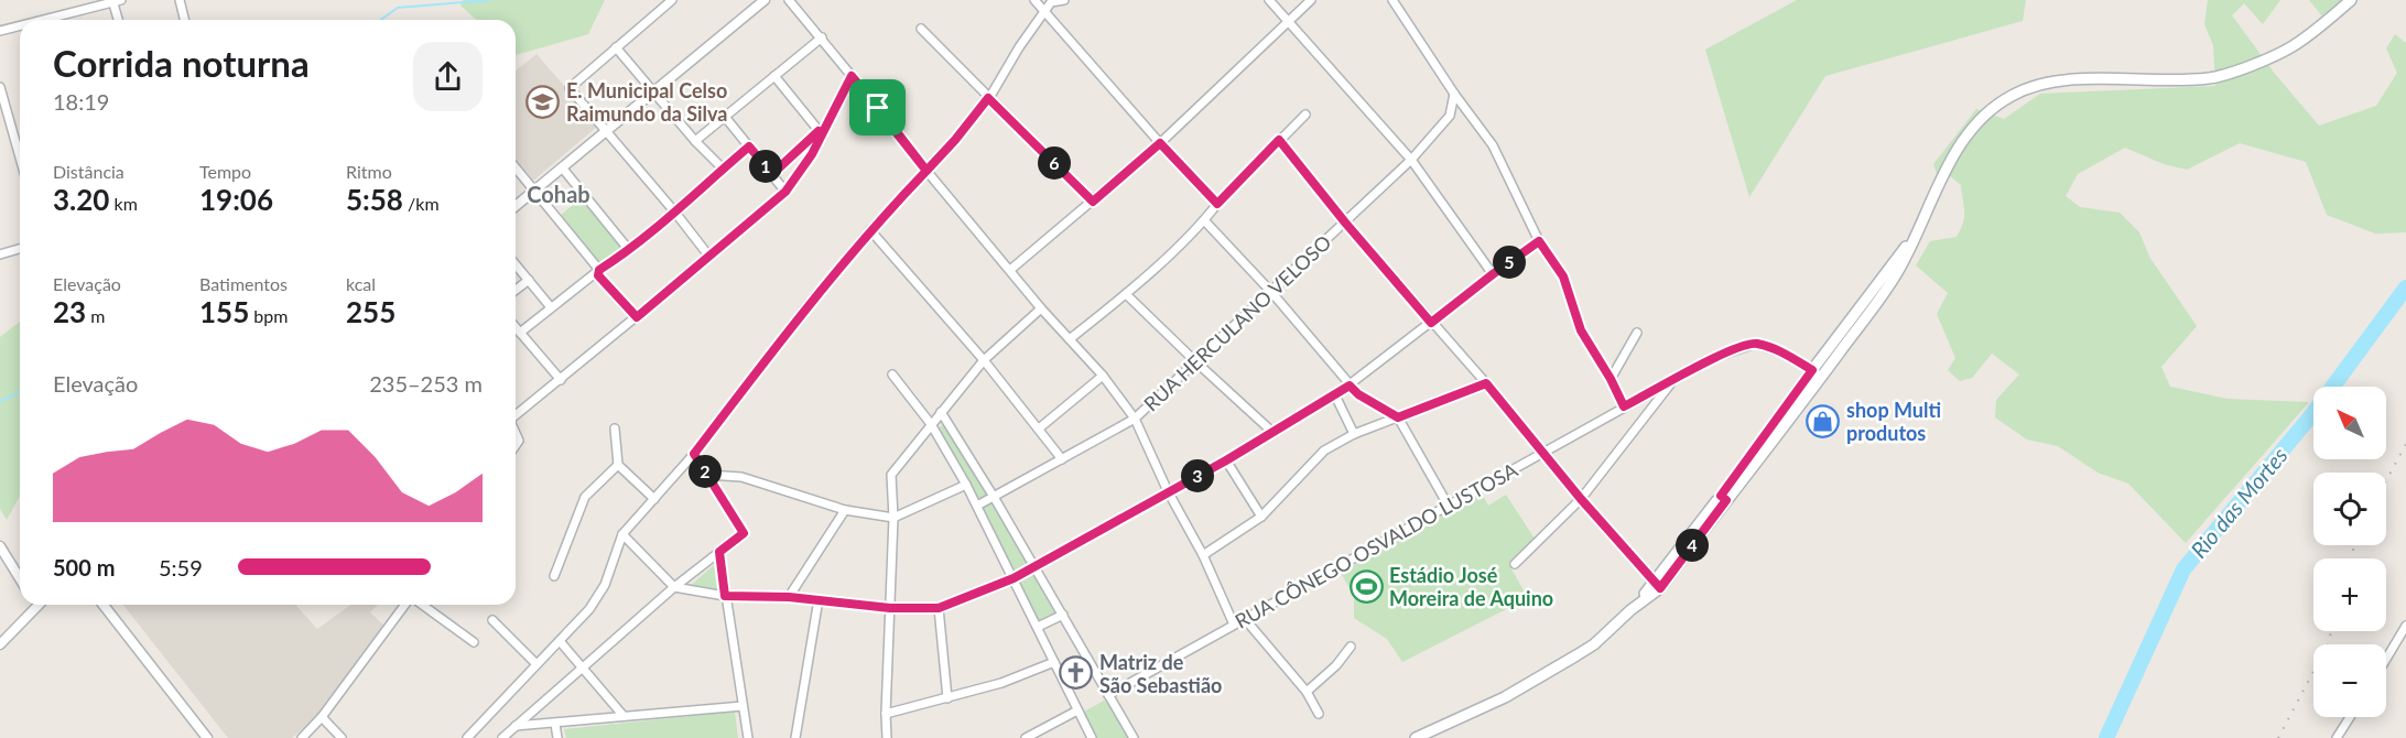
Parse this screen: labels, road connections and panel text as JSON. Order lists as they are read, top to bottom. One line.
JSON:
{"streets":{"street":["RUA HERCULANO VELOSO","RUA CÔNEGO OSVALDO LUSTOSA"]},"districts":["Cohab"],"water":["Rio das Mortes"],"places":{"school or university":["E. Municipal Celso Raimundo da Silva"],"shop":["shop Multi produtos"],"sports":["Estádio José Moreira de Aquino"],"church":["Matriz de São Sebastião"]},"north":"top left","page":{"heading":["Corrida noturna","18:19"],"stats":[["Distância","3.20 km"],["Tempo","19:06"],["Ritmo","5:58 /km"],["Elevação","23 m"],["Batimentos","155 bpm"],["kcal","255"]],"pins":["6","1","5","2","3","4"],"chart":["Elevação","235–253 m"],"map_buttons":["+","−"],"list":[{"name":"500 m","note":"5:59"}]}}
